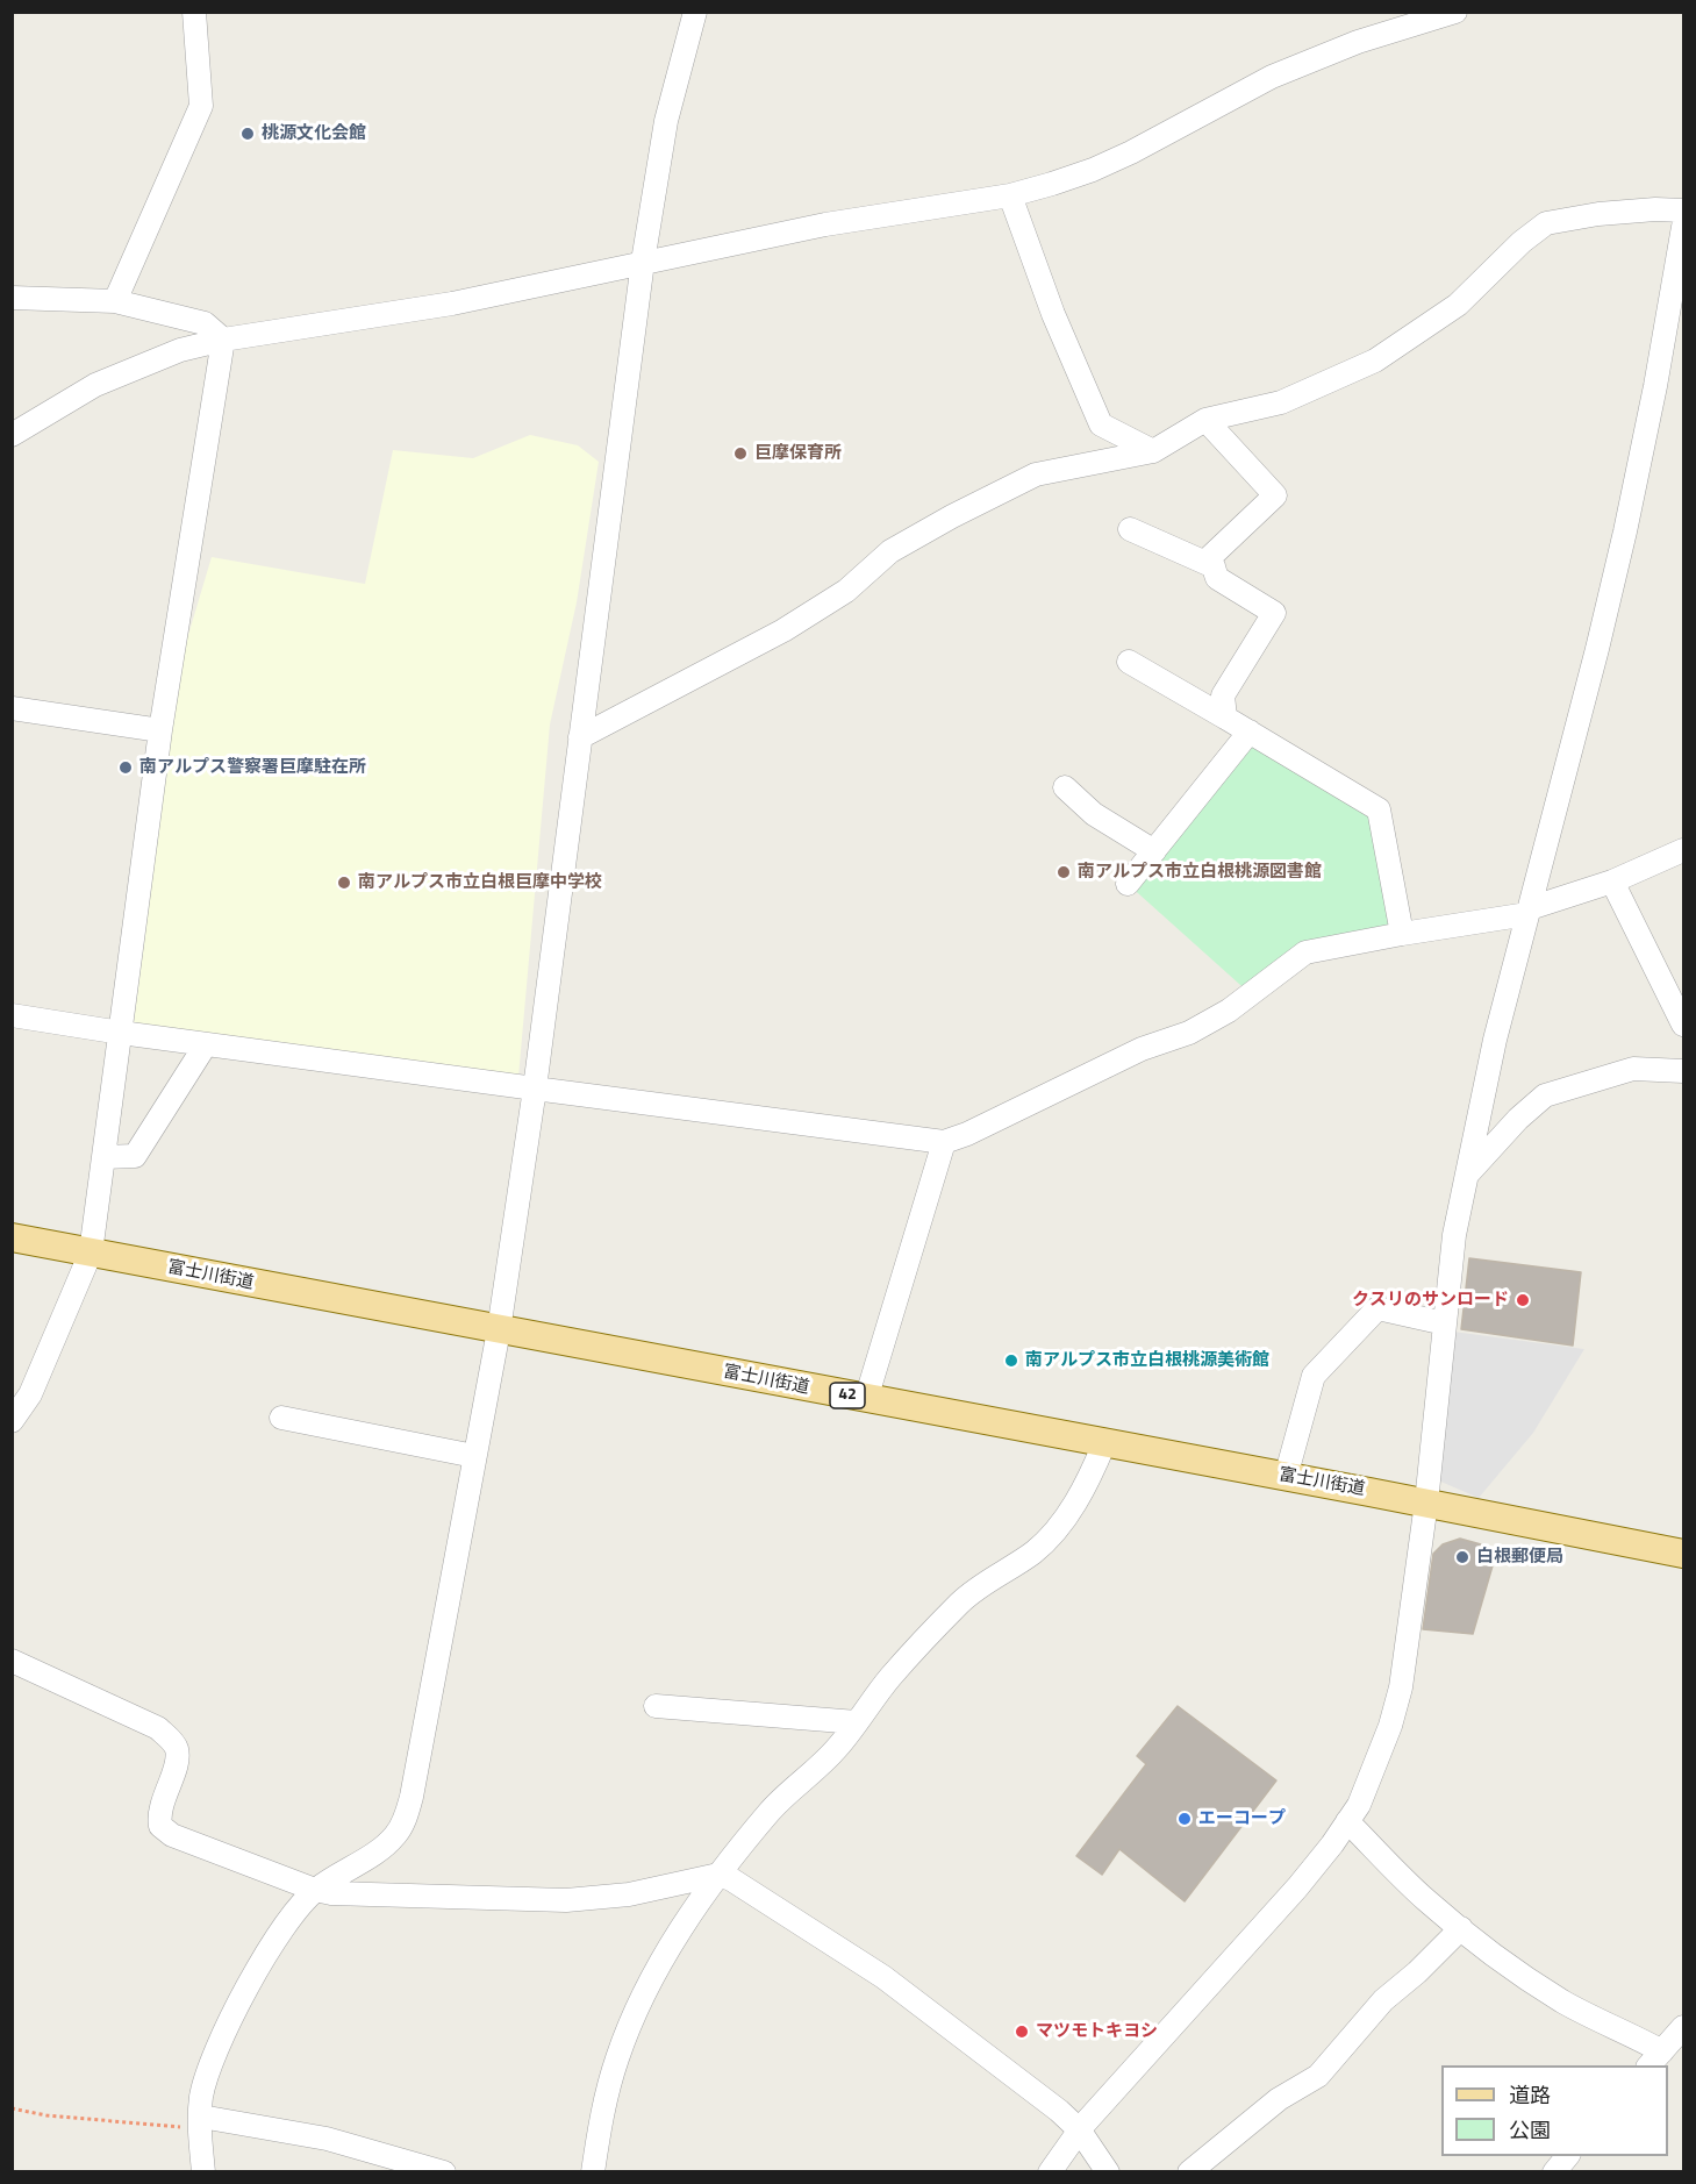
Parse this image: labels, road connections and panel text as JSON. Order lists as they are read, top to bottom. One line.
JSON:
{"streets":{"main road":["富士川街道","42"]},"places":["桃源文化会館","巨摩保育所","南アルプス警察署巨摩駐在所","南アルプス市立白根桃源図書館","南アルプス市立白根巨摩中学校","クスリのサンロード","南アルプス市立白根桃源美術館","白根郵便局","エーコープ","マツモトキヨシ"],"legend":["道路","公園"]}
